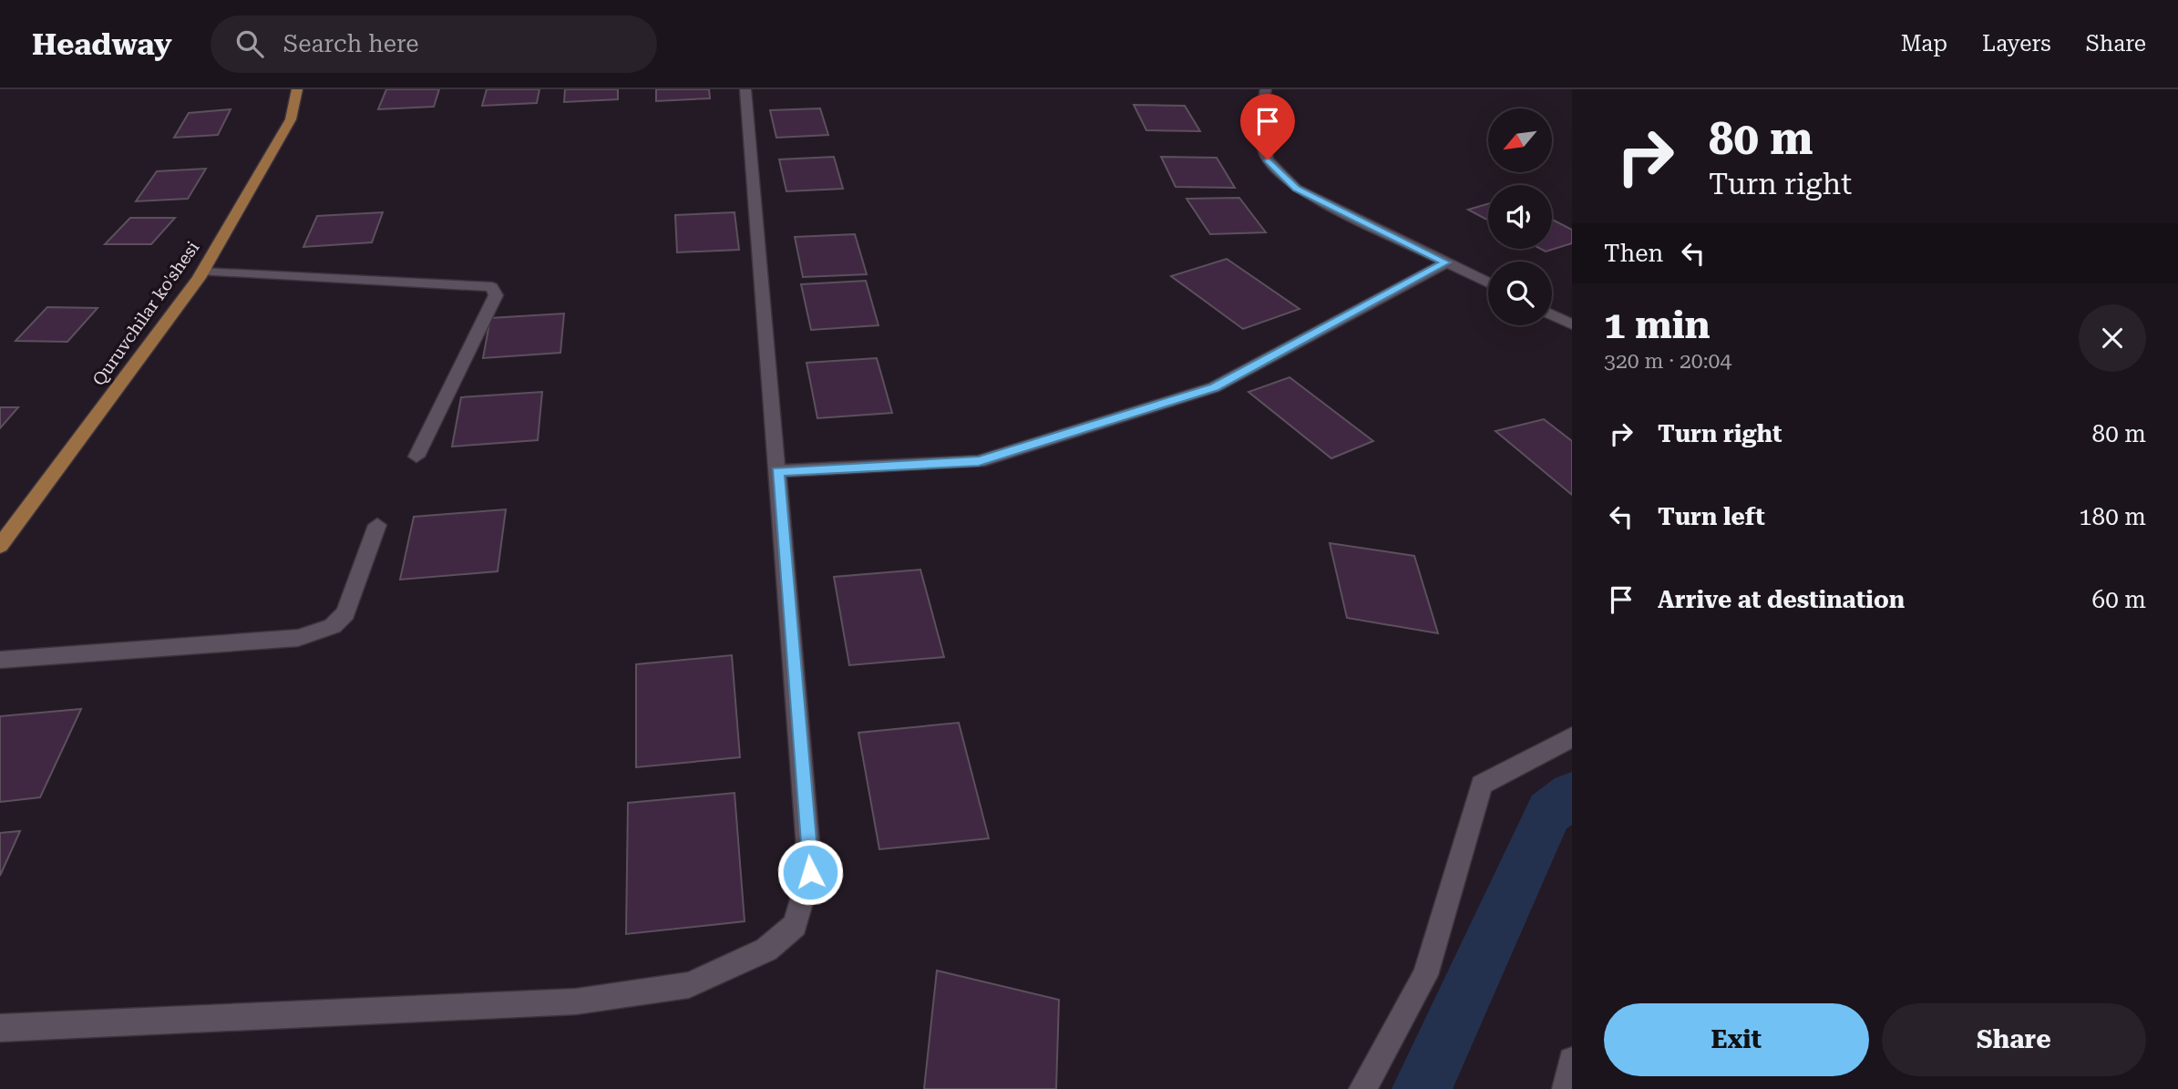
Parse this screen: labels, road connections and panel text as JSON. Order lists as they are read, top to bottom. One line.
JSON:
{"streets":{"main road":["Quruvchilar ko'shesi"]},"north":"bottom left","page":{"header":"Headway","search":"Search here","nav":["Map","Layers","Share"],"turn":["80 m","Turn right"],"then":"Then","heading":["1 min","320 m · 20:04"],"list":[{"name":"Turn right","value":"80 m"},{"name":"Turn left","value":"180 m"},{"name":"Arrive at destination","value":"60 m"}],"buttons":["Exit","Share"]}}
